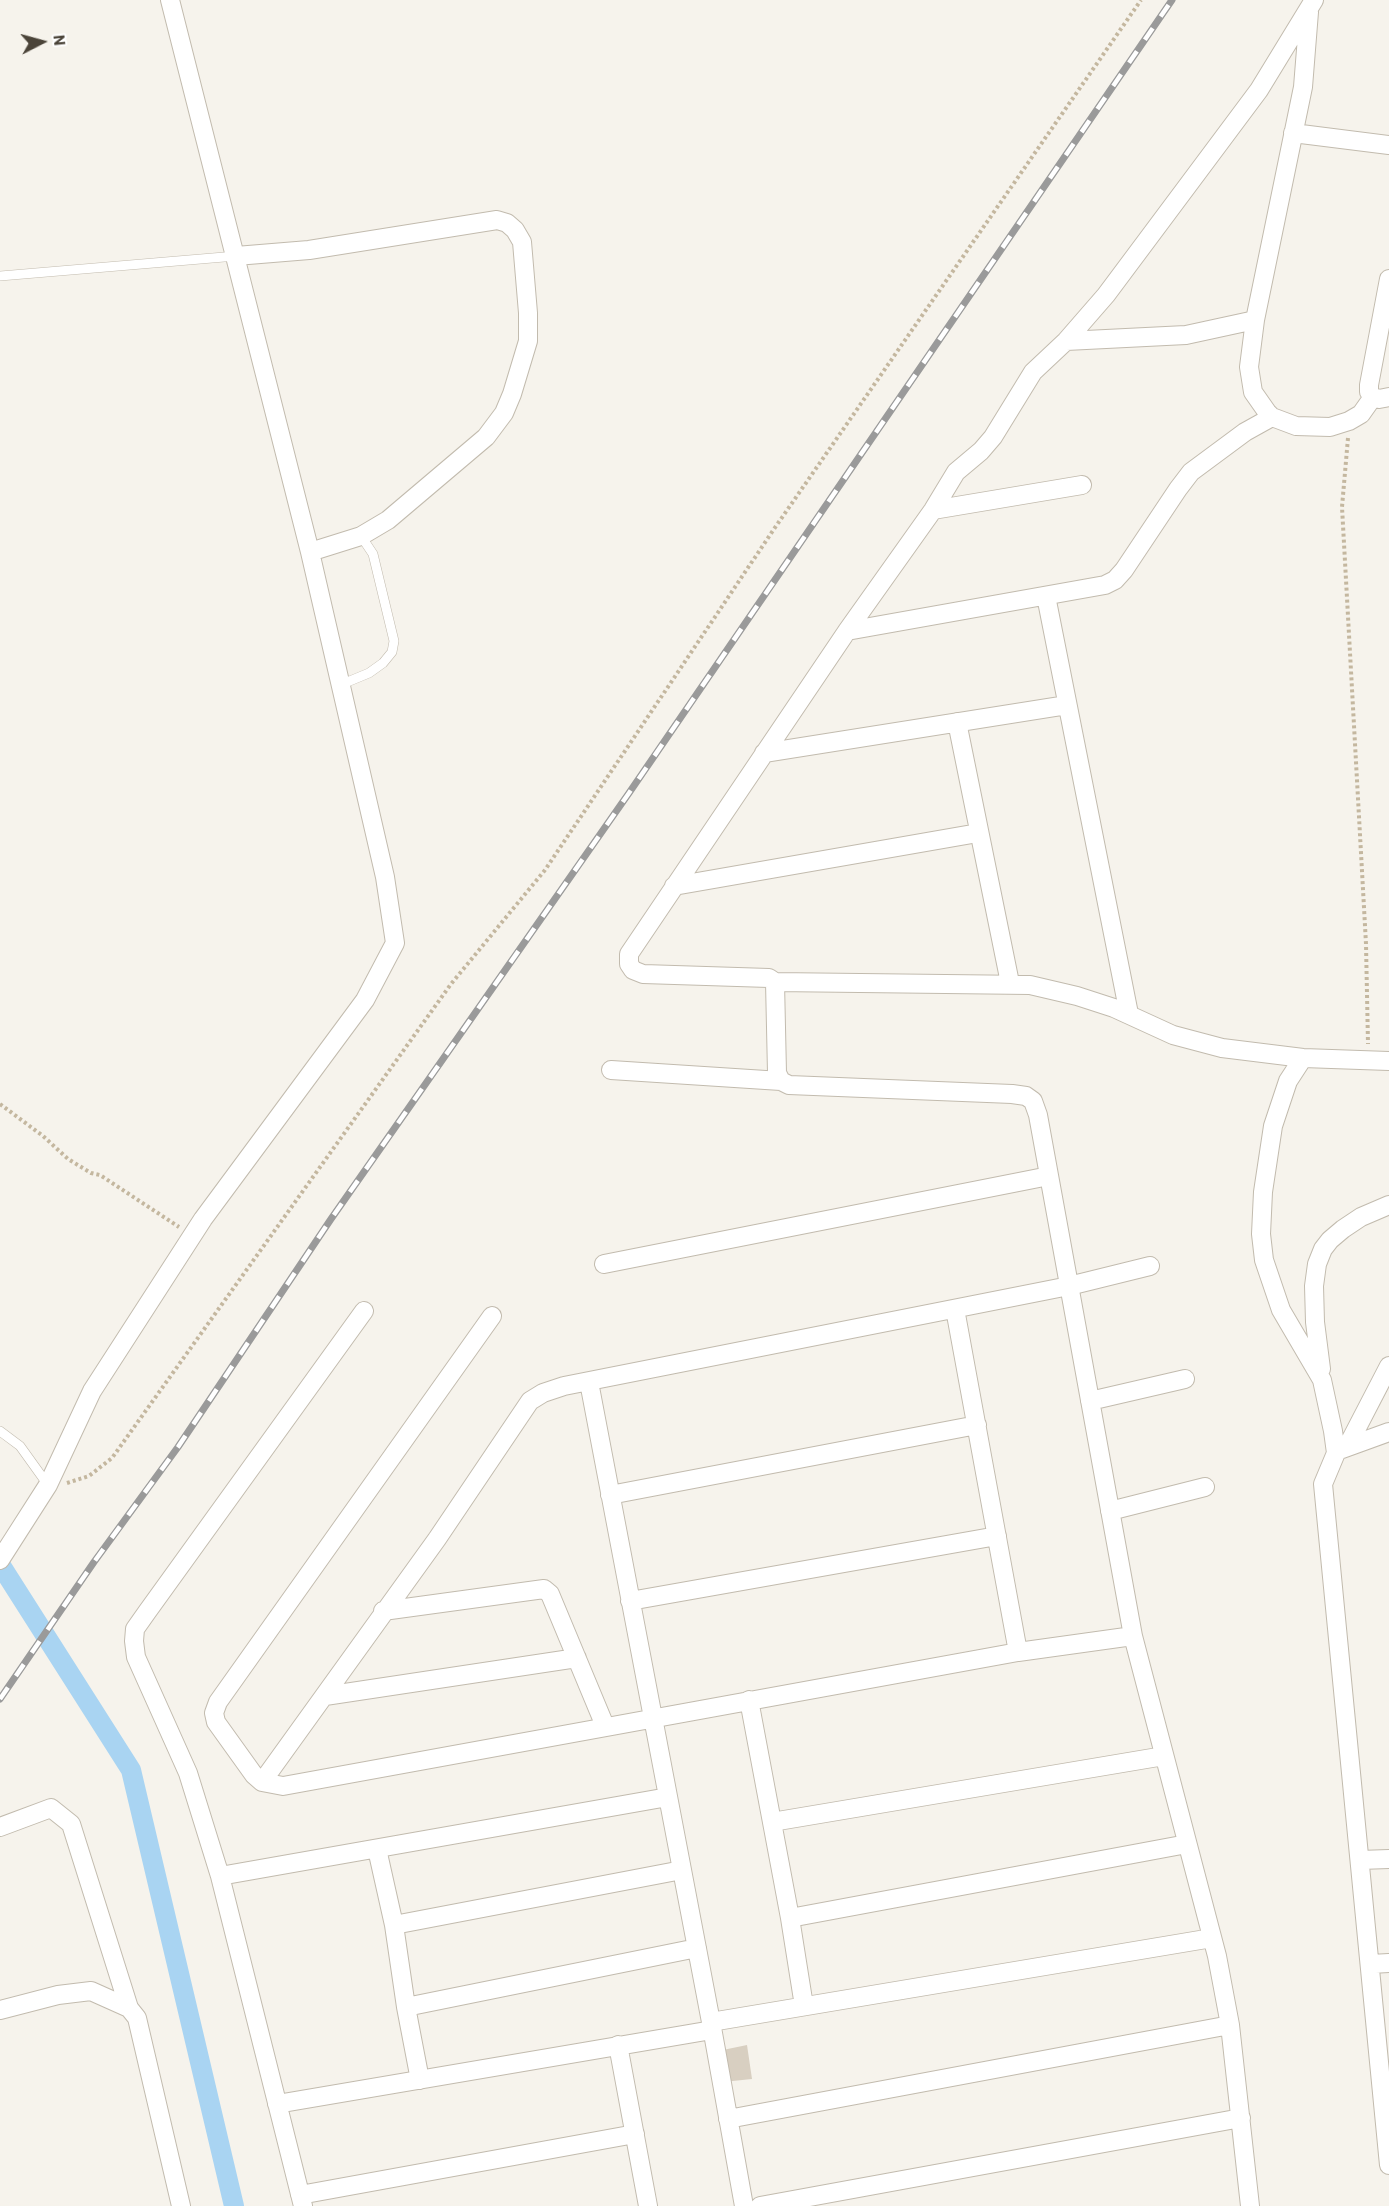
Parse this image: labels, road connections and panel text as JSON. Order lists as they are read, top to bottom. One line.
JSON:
{"north":"right"}
